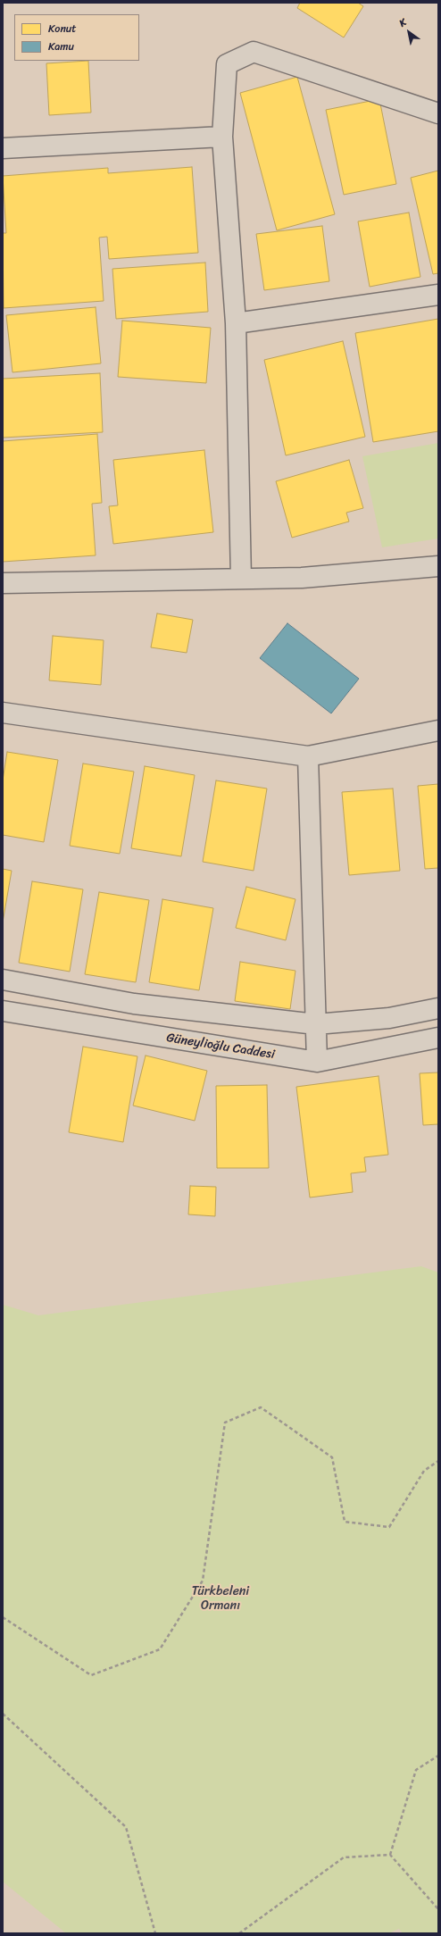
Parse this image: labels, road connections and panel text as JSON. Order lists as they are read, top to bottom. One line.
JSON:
{"streets":{"street":["Güneylioğlu Caddesi"]},"parks":["Türkbeleni Ormanı"],"legend":["Konut","Kamu"],"north":"top left"}
